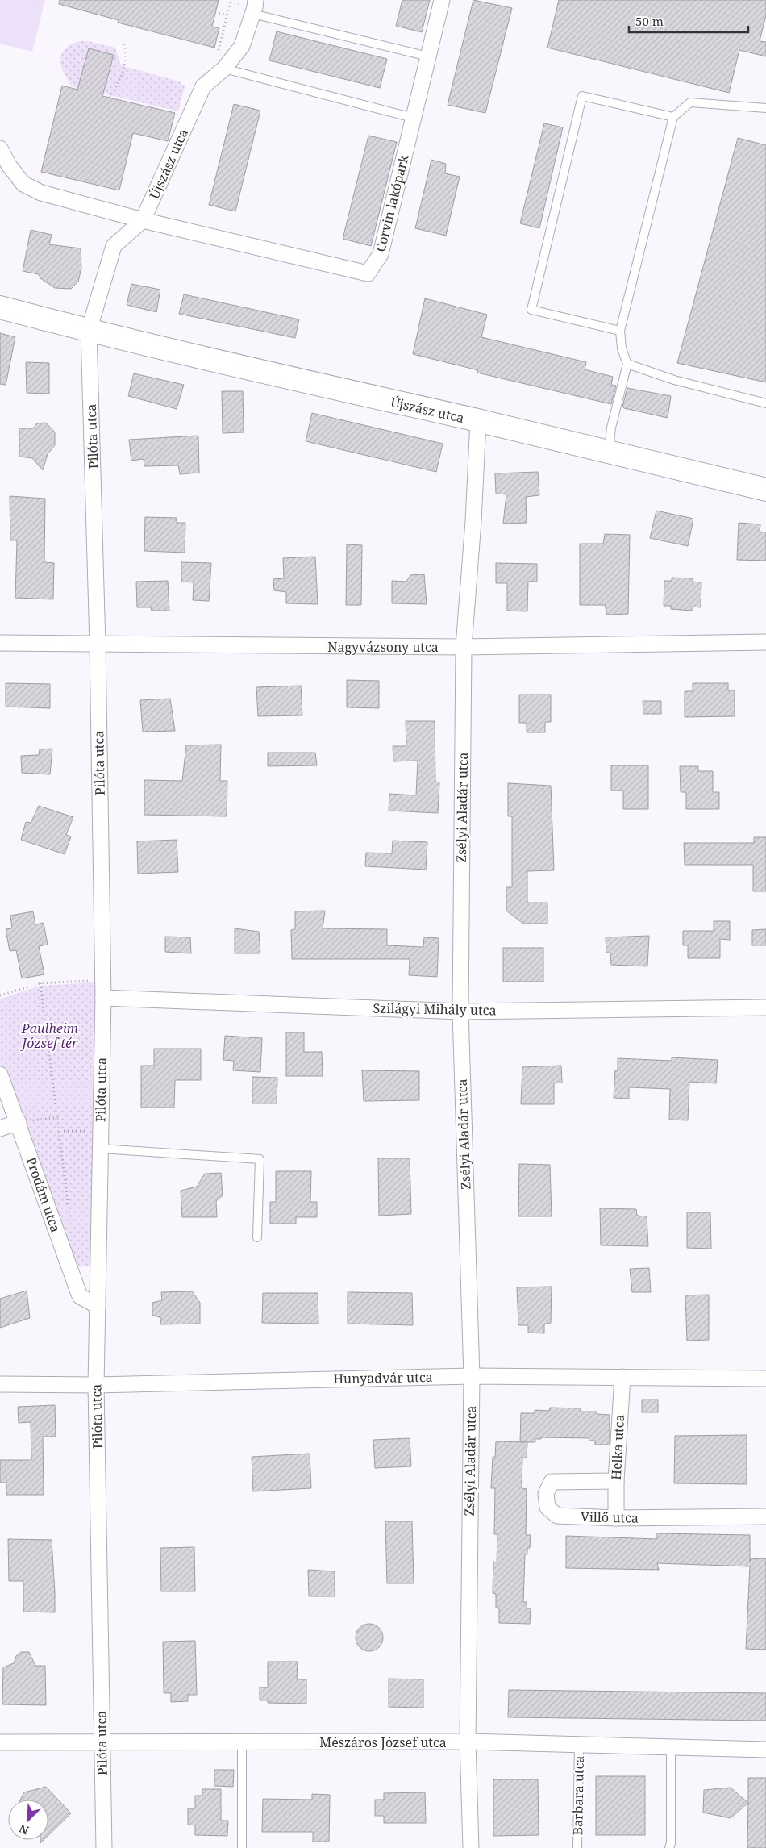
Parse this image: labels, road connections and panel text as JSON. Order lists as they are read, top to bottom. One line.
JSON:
{"streets":{"street":["Újszász utca","Corvin lakópark","Pilóta utca","Nagyvázsony utca","Zsélyi Aladár utca","Szilágyi Mihály utca","Prodám utca","Hunyadvár utca","Helka utca","Villő utca","Mészáros József utca"],"lane":["Barbara utca"]},"crossings":[["Újszász utca","Corvin lakópark"],["Újszász utca","Pilóta utca"],["Újszász utca","Zsélyi Aladár utca"],["Pilóta utca","Nagyvázsony utca"],["Pilóta utca","Szilágyi Mihály utca"],["Pilóta utca","Prodám utca"],["Pilóta utca","Hunyadvár utca"],["Pilóta utca","Mészáros József utca"],["Nagyvázsony utca","Zsélyi Aladár utca"],["Zsélyi Aladár utca","Szilágyi Mihály utca"],["Zsélyi Aladár utca","Hunyadvár utca"],["Zsélyi Aladár utca","Mészáros József utca"],["Hunyadvár utca","Helka utca"],["Helka utca","Villő utca"],["Mészáros József utca","Barbara utca"]],"parks":["Paulheim József tér"],"scale_bar":"50 m","north":"bottom left"}
